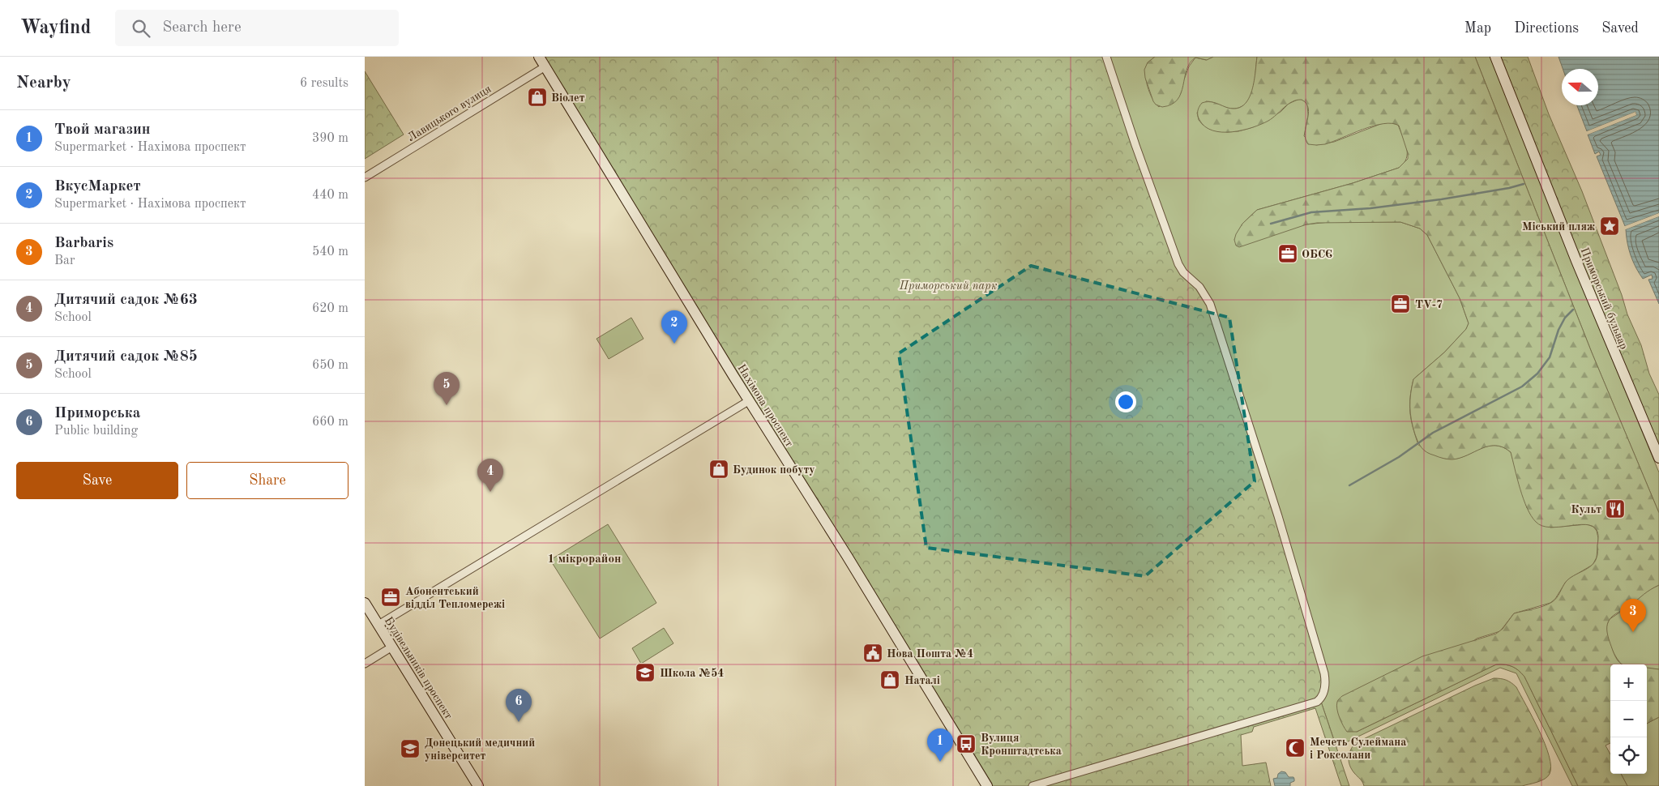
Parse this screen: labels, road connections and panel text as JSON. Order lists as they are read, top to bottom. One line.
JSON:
{"streets":{"main road":["Приморський бульвар","Нахімова проспект","Будівельників проспект"],"street":["Лавицького вулиця"]},"crossings":[["Лавицького вулиця","Нахімова проспект"]],"districts":["1 мікрорайон"],"parks":["Приморський парк"],"places":{"shop":["Віолет","Будинок побуту","Наталі"],"place":["Міський пляж"],"office":["ОБСЄ","TV-7","Абонентський відділ Тепломережі"],"restaurant":["Культ"],"public building":["Нова Пошта №4"],"school or university":["Школа №54","Донецький медичний університет"],"bus stop":["Вулиця Кронштадтська"],"mosque":["Мечеть Сулеймана і Роксолани"]},"north":"left","page":{"header":"Wayfind","search":"Search here","nav":["Map","Directions","Saved"],"heading":["Nearby","6 results"],"list":[{"mark":"1","name":"Твой магазин","note":"Supermarket · Нахімова проспект","value":"390 m"},{"mark":"2","name":"ВкусМаркет","note":"Supermarket · Нахімова проспект","value":"440 m"},{"mark":"3","name":"Barbaris","note":"Bar","value":"540 m"},{"mark":"4","name":"Дитячий садок №63","note":"School","value":"620 m"},{"mark":"5","name":"Дитячий садок №85","note":"School","value":"650 m"},{"mark":"6","name":"Приморська","note":"Public building","value":"660 m"}],"pins":["2","5","4","3","6","1"],"buttons":["Save","Share"],"map_buttons":["+","−"]}}
